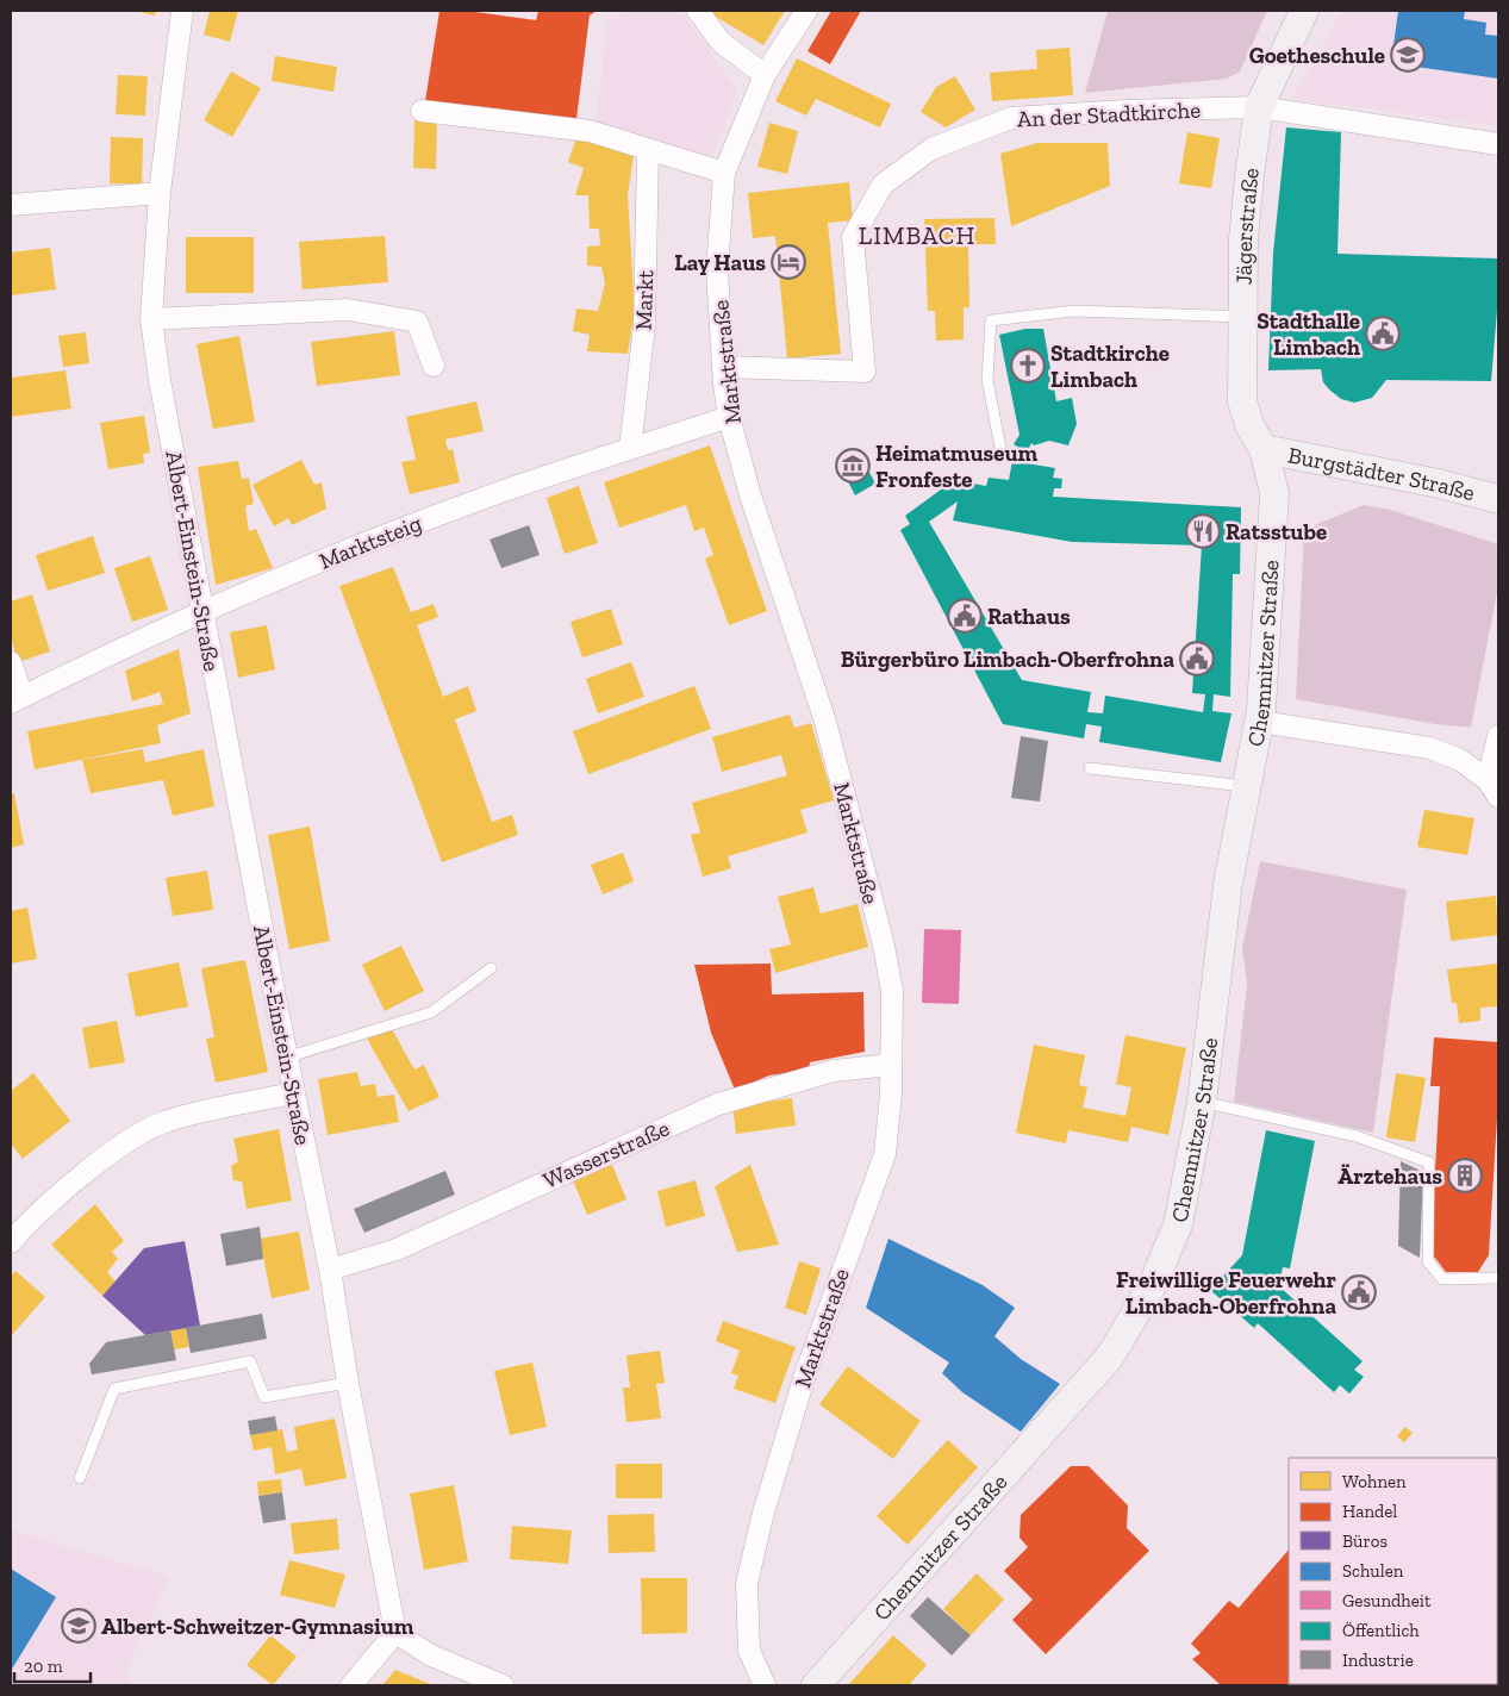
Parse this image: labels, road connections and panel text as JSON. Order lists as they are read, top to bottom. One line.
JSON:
{"streets":{"street":["An der Stadtkirche","Jägerstraße","Markt","Marktstraße","Burgstädter Straße","Marktsteig","Albert-Einstein-Straße","Chemnitzer Straße","Wasserstraße"]},"crossings":[["An der Stadtkirche","Jägerstraße"],["An der Stadtkirche","Marktstraße"],["Jägerstraße","Burgstädter Straße"],["Jägerstraße","Chemnitzer Straße"],["Markt","Marktsteig"],["Marktstraße","Marktsteig"],["Marktstraße","Wasserstraße"],["Burgstädter Straße","Chemnitzer Straße"],["Marktsteig","Albert-Einstein-Straße"],["Albert-Einstein-Straße","Wasserstraße"]],"districts":["LIMBACH"],"places":{"school or university":["Goetheschule","Albert-Schweitzer-Gymnasium"],"hotel":["Lay Haus"],"public building":["Stadthalle Limbach","Rathaus","Bürgerbüro Limbach-Oberfrohna","Freiwillige Feuerwehr Limbach-Oberfrohna"],"church":["Stadtkirche Limbach"],"museum":["Heimatmuseum Fronfeste"],"restaurant":["Ratsstube"],"building":["Ärztehaus"]},"legend":["Wohnen","Handel","Büros","Schulen","Gesundheit","Öffentlich","Industrie"],"scale_bar":"20 m"}
